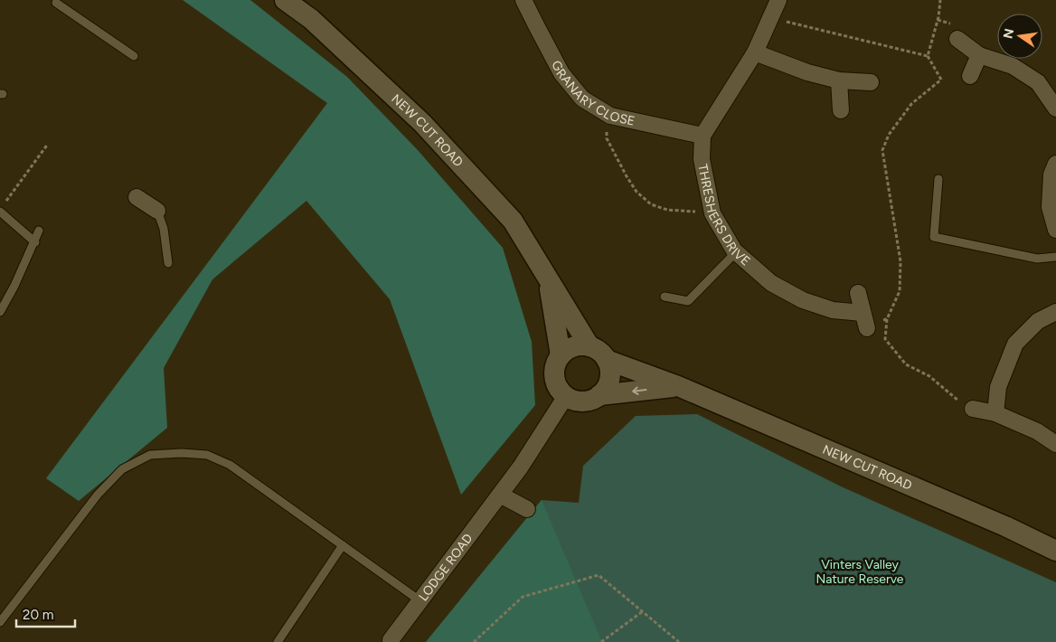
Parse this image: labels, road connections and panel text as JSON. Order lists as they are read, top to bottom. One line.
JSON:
{"streets":{"street":["GRANARY CLOSE","NEW CUT ROAD","THRESHERS DRIVE","LODGE ROAD"]},"crossings":[["GRANARY CLOSE","THRESHERS DRIVE"],["NEW CUT ROAD","LODGE ROAD"]],"parks":["Vinters Valley Nature Reserve"],"scale_bar":"20 m","north":"left"}
